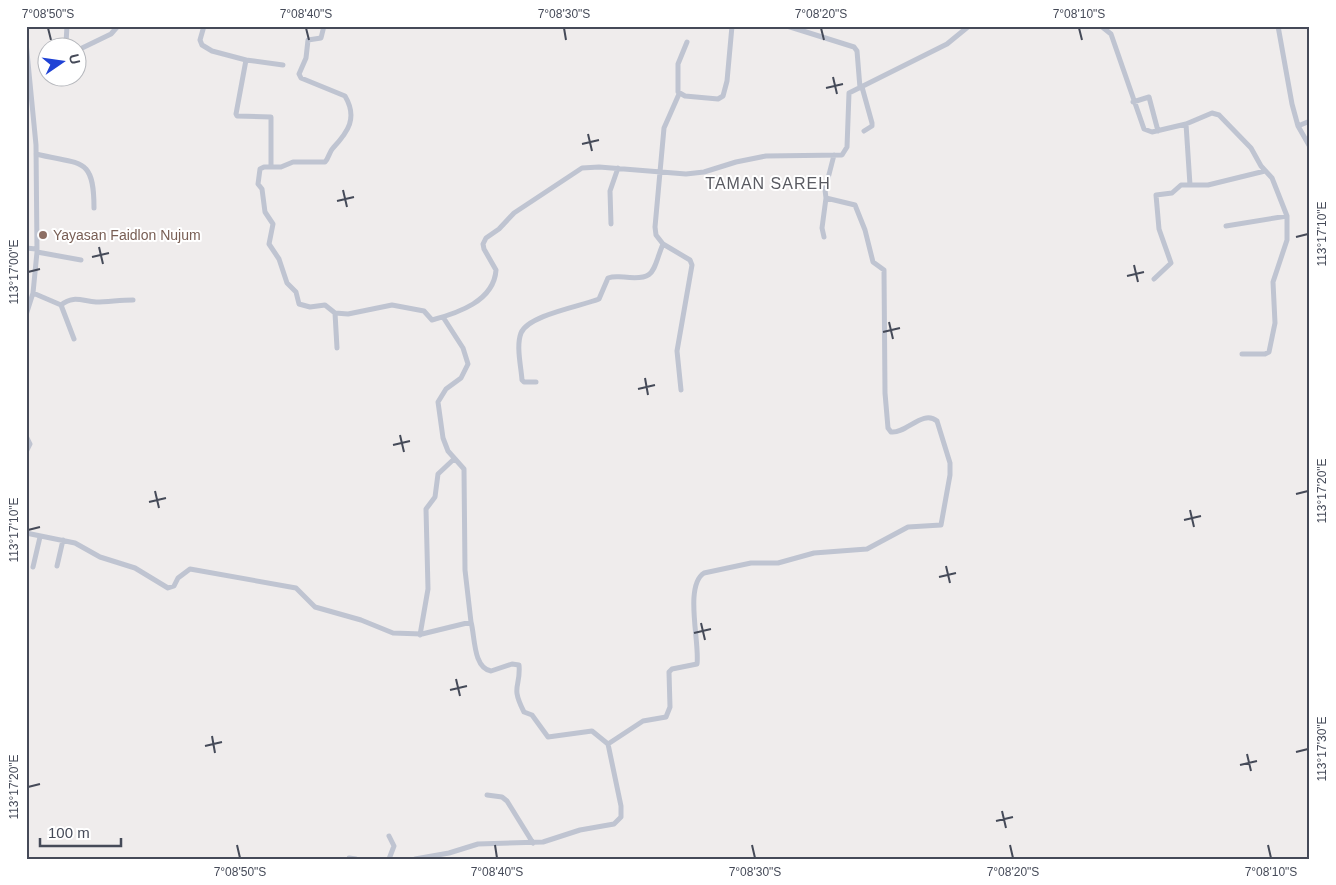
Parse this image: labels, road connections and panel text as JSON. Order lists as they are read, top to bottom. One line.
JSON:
{"districts":["TAMAN SAREH"],"places":["Yayasan Faidlon Nujum"],"scale_bar":"100 m","north":"right","coordinates":["7°08'50\"S","7°08'40\"S","7°08'30\"S","7°08'20\"S","7°08'10\"S","113°17'10\"E","113°17'00\"E","113°17'20\"E","113°17'30\"E"]}
